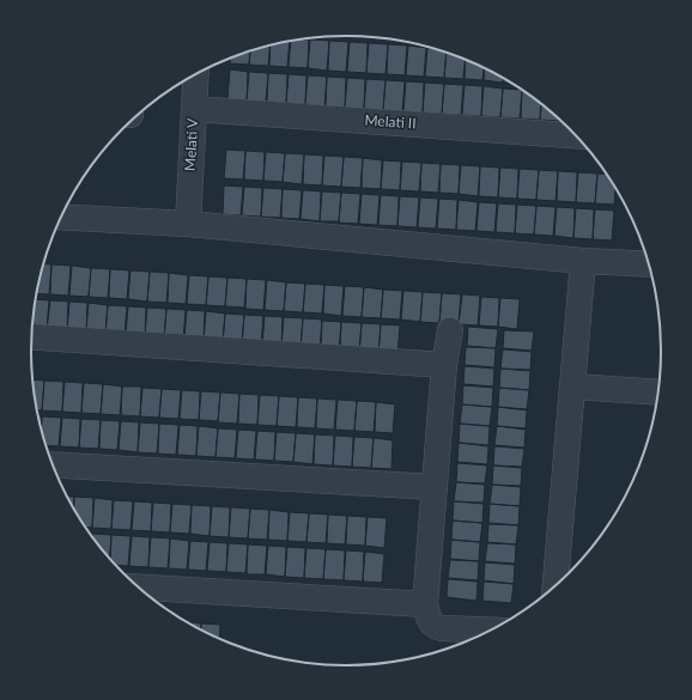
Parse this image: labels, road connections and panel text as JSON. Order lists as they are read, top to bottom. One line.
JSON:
{"streets":{"street":["Melati II","Melati V"]},"crossings":[["Melati II","Melati V"]]}
